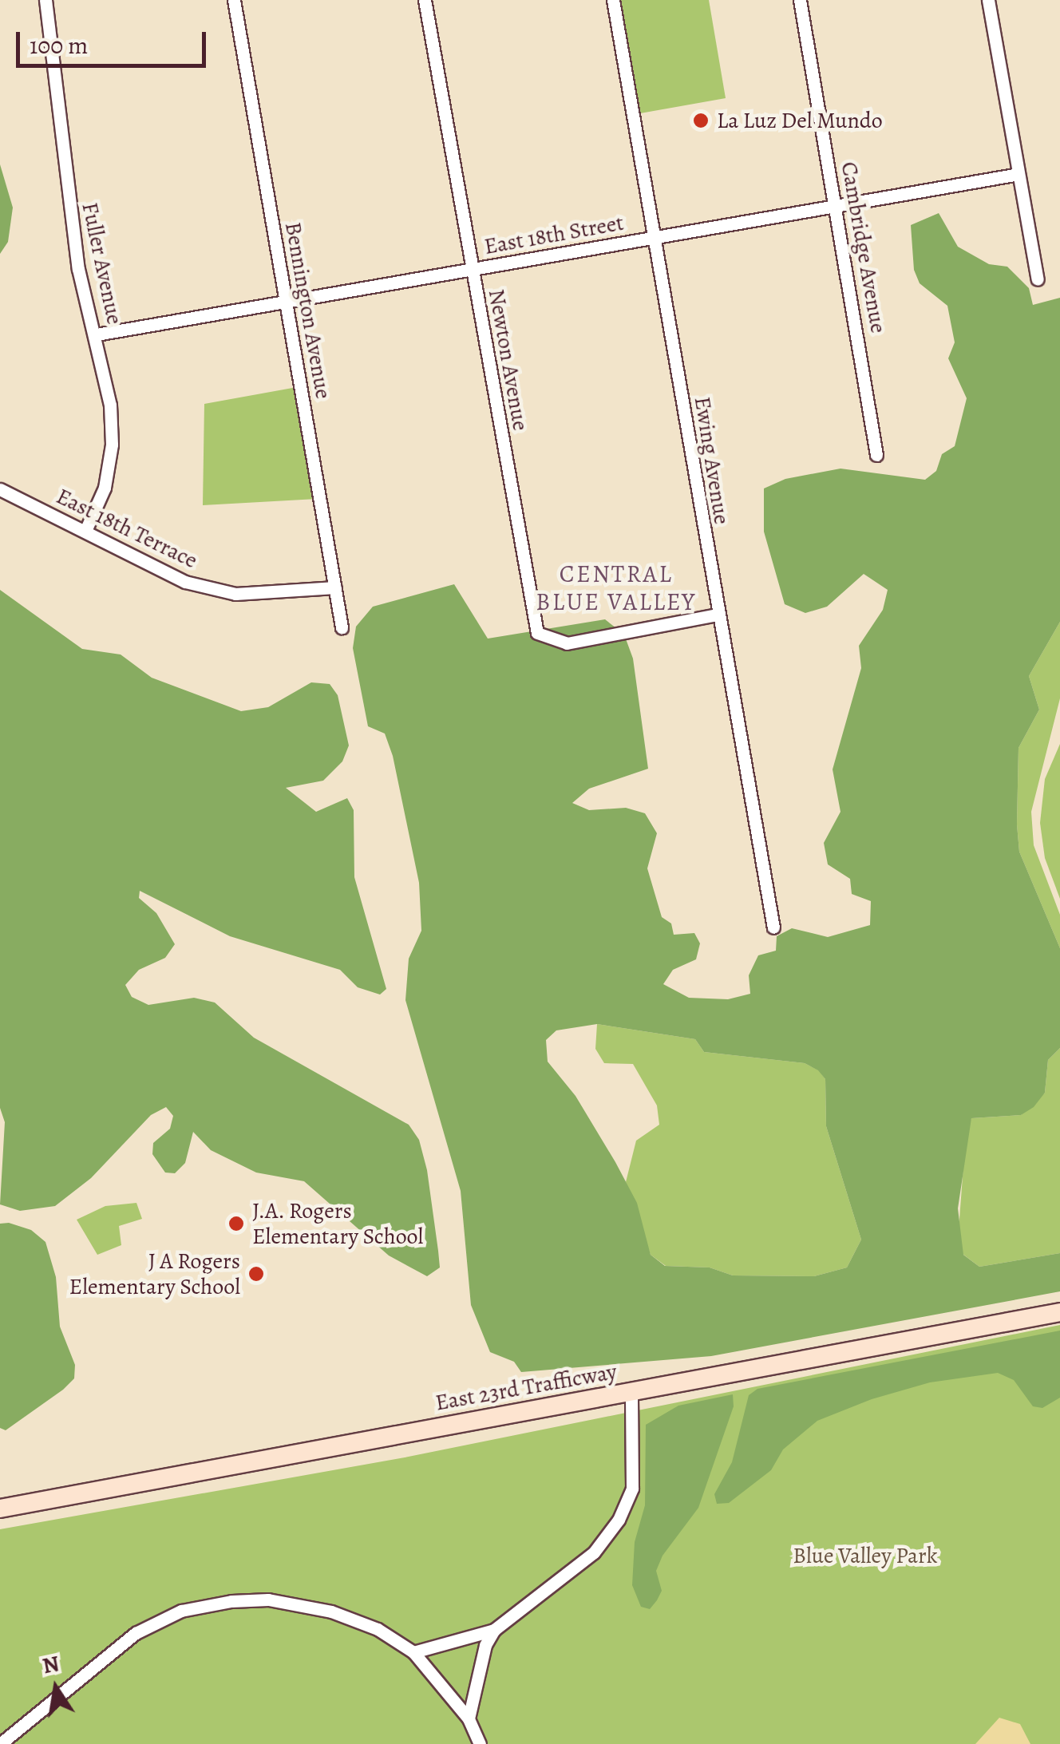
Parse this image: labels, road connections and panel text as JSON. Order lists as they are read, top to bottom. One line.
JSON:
{"streets":{"main road":["East 23rd Trafficway"],"street":["East 18th Street","Cambridge Avenue","Fuller Avenue","Bennington Avenue","Newton Avenue","Ewing Avenue","East 18th Terrace"]},"crossings":[["East 18th Street","Cambridge Avenue"],["East 18th Street","Fuller Avenue"],["East 18th Street","Bennington Avenue"],["East 18th Street","Newton Avenue"],["East 18th Street","Ewing Avenue"],["Fuller Avenue","East 18th Terrace"],["Bennington Avenue","East 18th Terrace"],["Newton Avenue","Ewing Avenue"]],"districts":["CENTRAL BLUE VALLEY"],"parks":["Blue Valley Park"],"places":["La Luz Del Mundo","J.A. Rogers Elementary School","J A Rogers Elementary School"],"scale_bar":"100 m","north":"top"}
